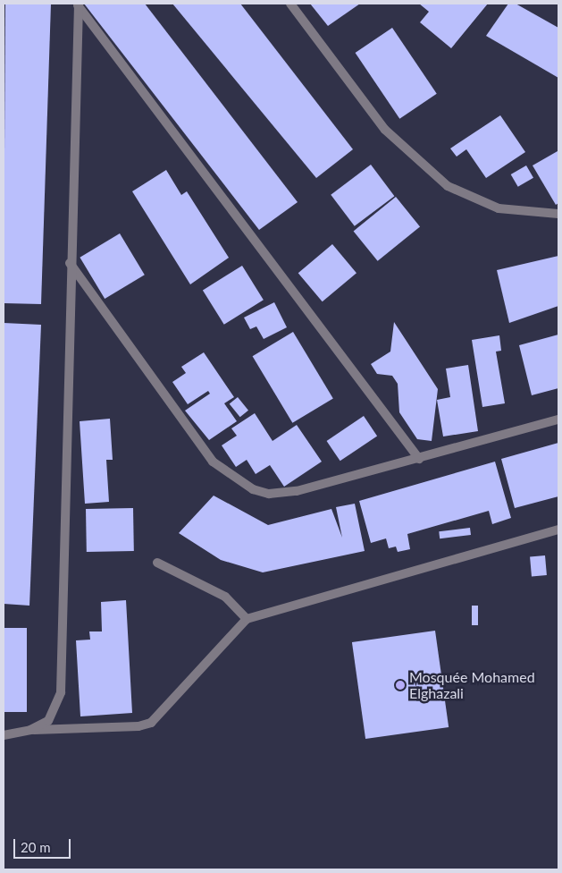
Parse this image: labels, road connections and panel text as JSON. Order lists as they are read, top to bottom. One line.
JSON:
{"places":["Mosquée Mohamed Elghazali"],"scale_bar":"20 m"}
